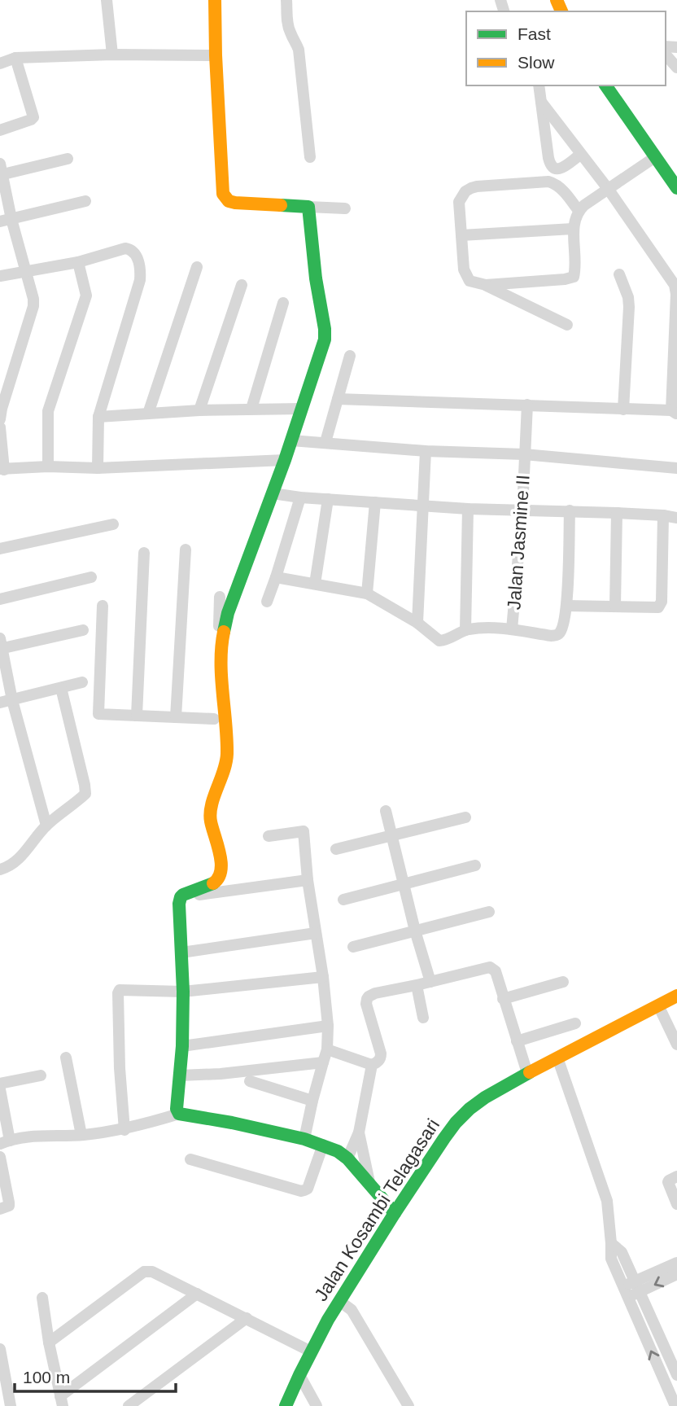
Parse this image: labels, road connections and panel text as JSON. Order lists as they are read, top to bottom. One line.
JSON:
{"streets":{"street":["Jalan Jasmine II","Jalan Kosambi Telagasari"]},"legend":["Fast","Slow"],"scale_bar":"100 m"}
